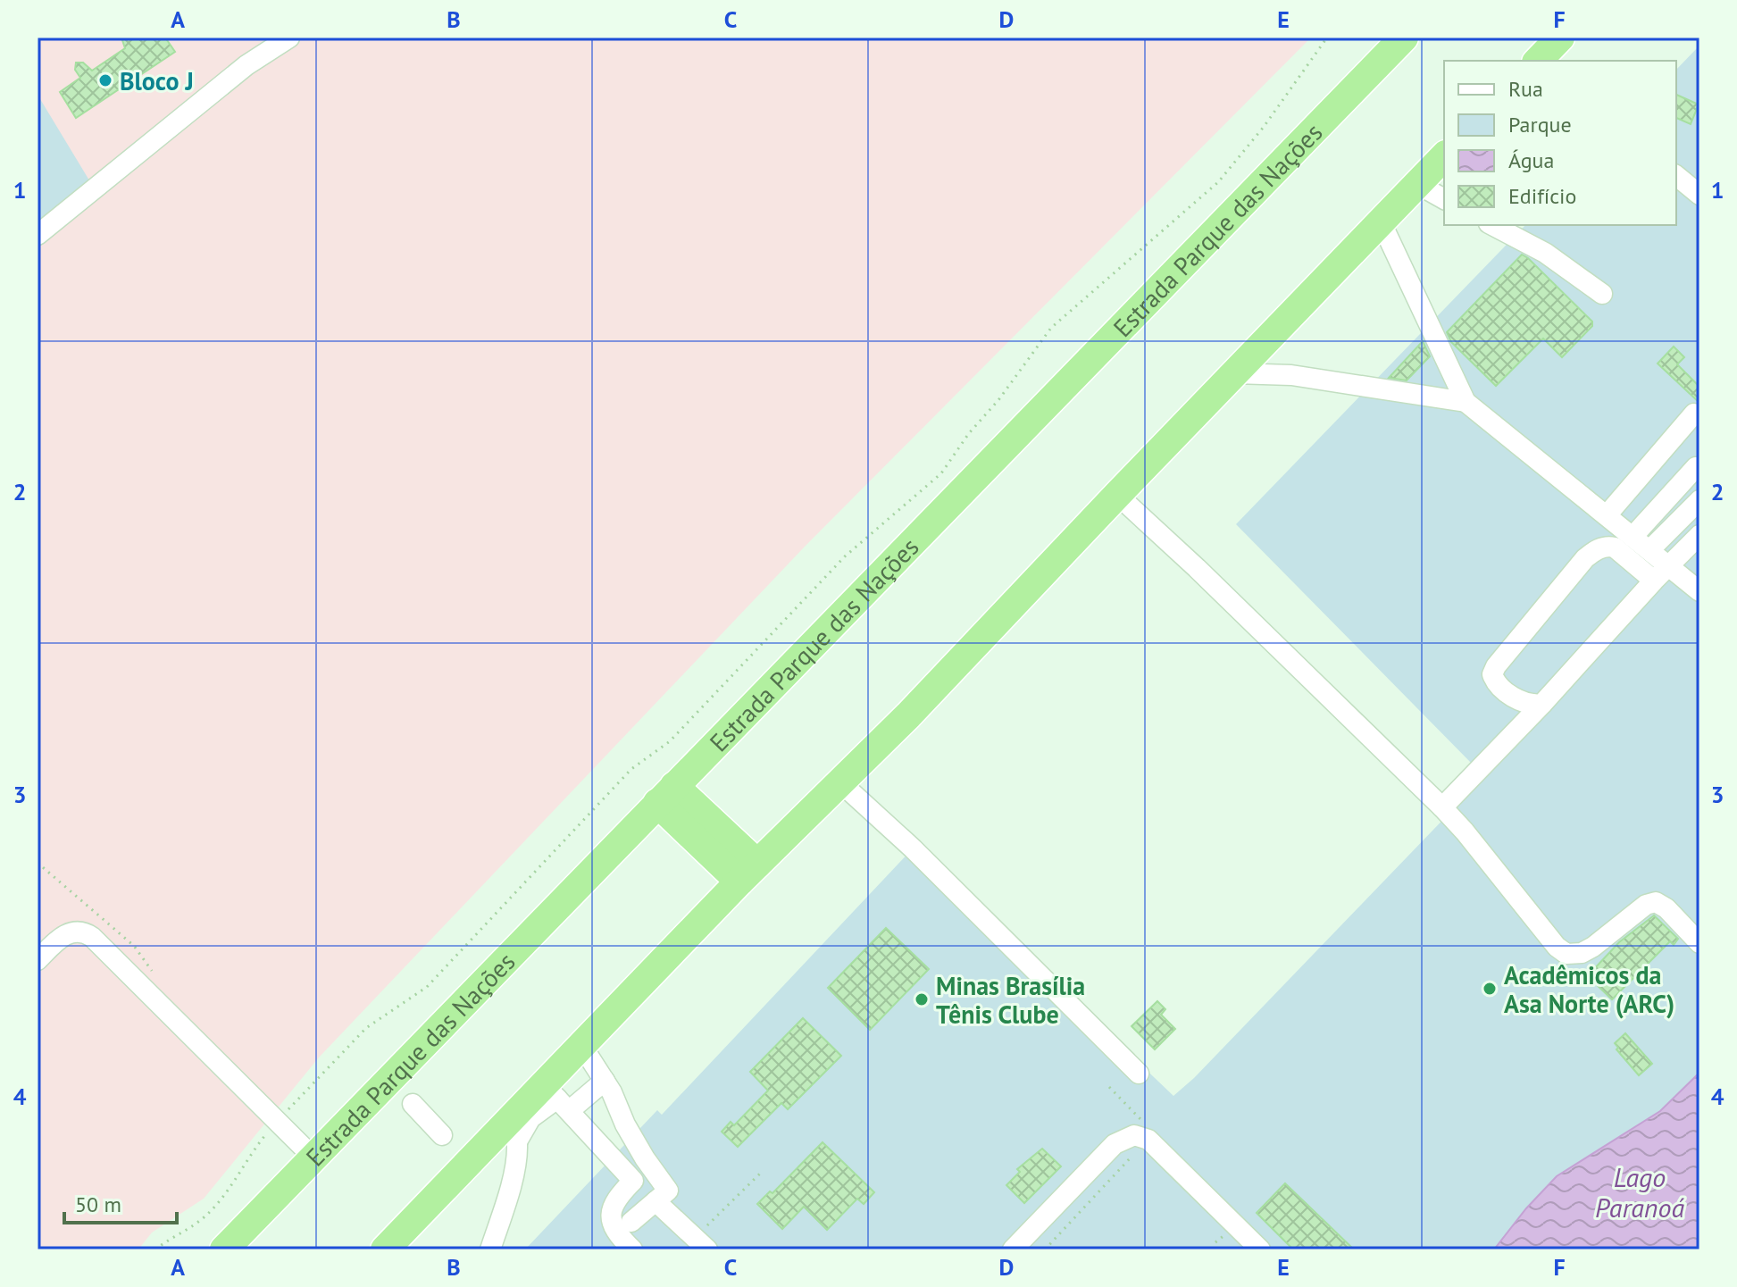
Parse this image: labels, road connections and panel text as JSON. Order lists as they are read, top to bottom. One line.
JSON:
{"streets":{"highway":["Estrada Parque das Nações"]},"water":["Lago Paranoá"],"places":["Bloco J","Acadêmicos da Asa Norte (ARC)","Minas Brasília Tênis Clube"],"legend":["Rua","Parque","Água","Edifício"],"scale_bar":"50 m","grid":{"columns":["A","B","C","D","E","F"],"rows":["1","2","3","4"]}}
